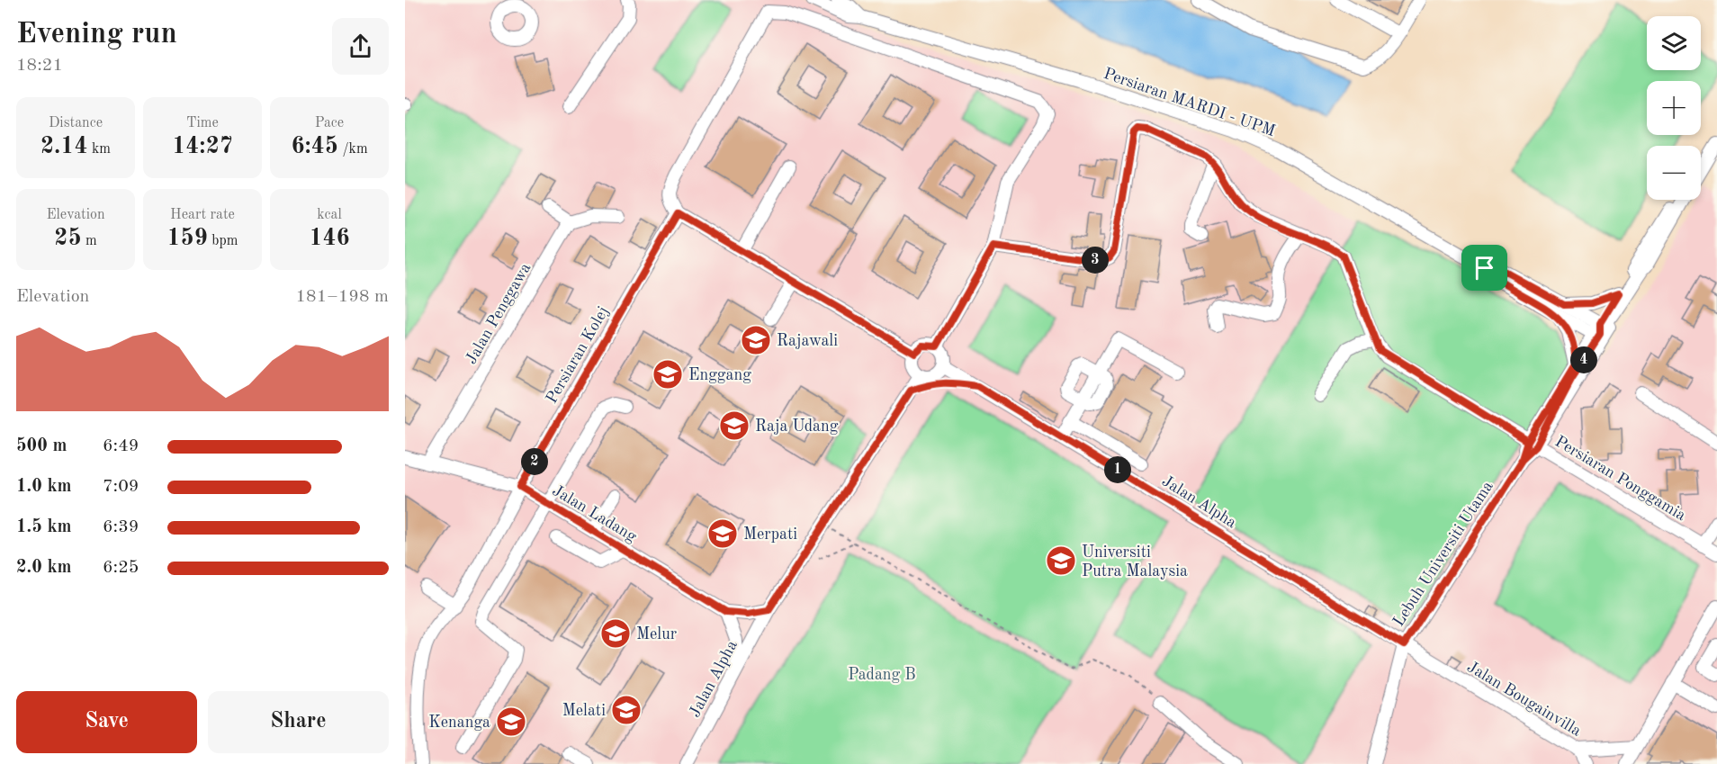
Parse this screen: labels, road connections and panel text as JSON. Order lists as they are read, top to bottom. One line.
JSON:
{"streets":{"street":["Persiaran MARDI - UPM","Jalan Penggawa","Persiaran Kolej","Persiaran Ponggamia","Jalan Alpha","Jalan Ladang","Lebuh Universiti Utama","Jalan Bougainvilla"]},"crossings":[["Persiaran MARDI - UPM","Lebuh Universiti Utama"],["Jalan Penggawa","Jalan Ladang"],["Persiaran Kolej","Jalan Ladang"],["Persiaran Ponggamia","Lebuh Universiti Utama"],["Jalan Alpha","Jalan Ladang"],["Jalan Alpha","Lebuh Universiti Utama"],["Jalan Alpha","Jalan Bougainvilla"],["Lebuh Universiti Utama","Jalan Bougainvilla"]],"parks":["Padang B"],"places":{"school or university":["Rajawali","Enggang","Raja Udang","Merpati","Universiti Putra Malaysia","Melur","Melati","Kenanga"]},"page":{"heading":["Evening run","18:21"],"map_buttons":["+","−"],"stats":[["Distance","2.14 km"],["Time","14:27"],["Pace","6:45 /km"],["Elevation","25 m"],["Heart rate","159 bpm"],["kcal","146"]],"pins":["3","4","2","1"],"chart":["Elevation","181–198 m"],"list":[{"name":"500 m","note":"6:49"},{"name":"1.0 km","note":"7:09"},{"name":"1.5 km","note":"6:39"},{"name":"2.0 km","note":"6:25"}],"buttons":["Save","Share"]}}
